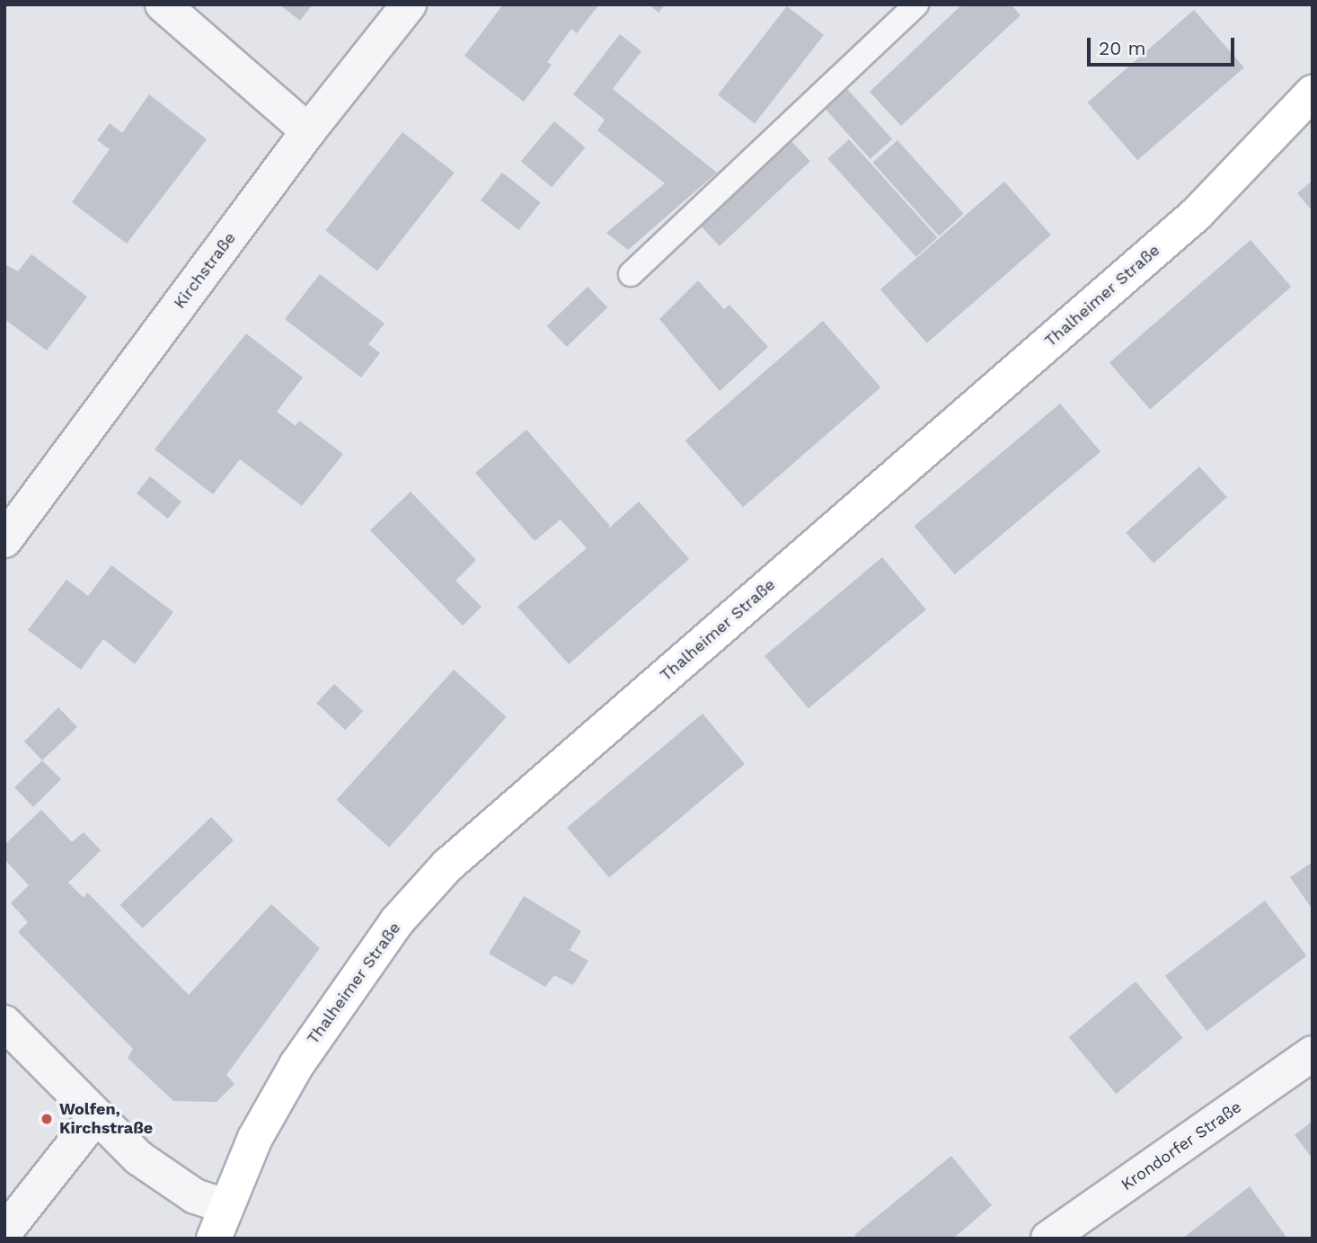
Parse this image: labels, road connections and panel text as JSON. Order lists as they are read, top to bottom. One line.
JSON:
{"streets":{"street":["Kirchstraße","Thalheimer Straße","Krondorfer Straße"]},"places":["Wolfen, Kirchstraße"],"scale_bar":"20 m"}
